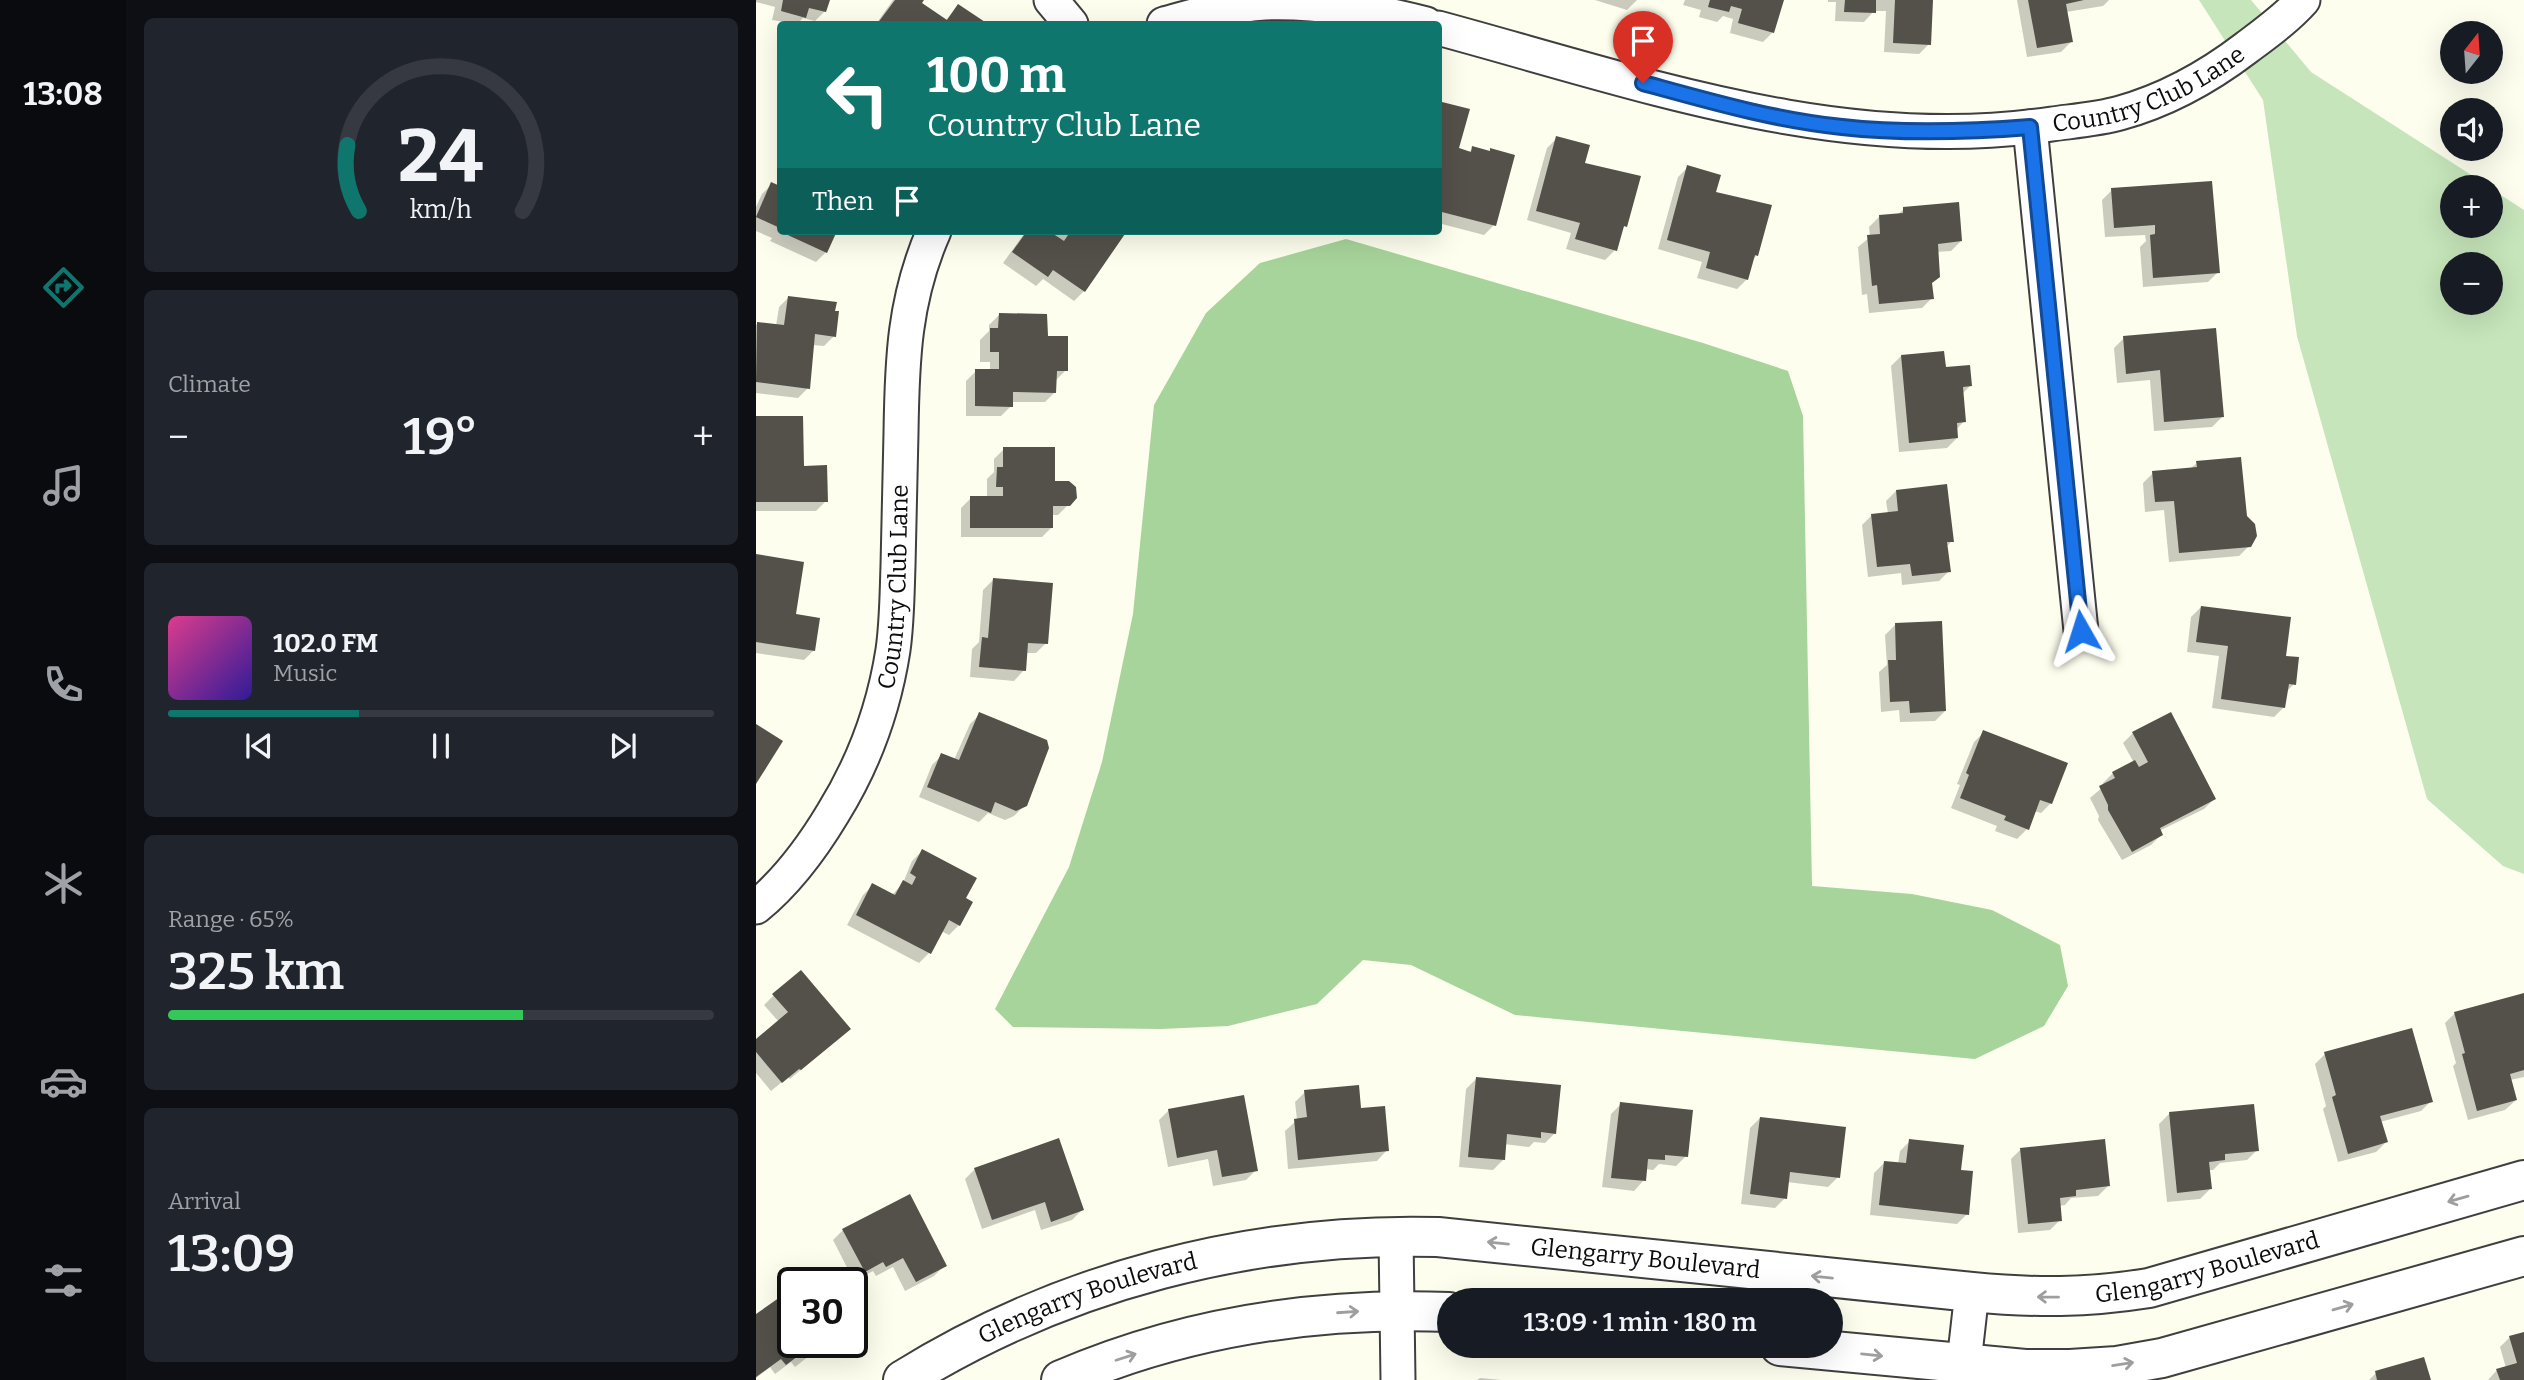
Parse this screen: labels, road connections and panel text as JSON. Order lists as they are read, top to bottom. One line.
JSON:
{"streets":{"street":["Country Club Lane","Glengarry Boulevard"]},"north":"top","page":{"tabs":"13:08","map_buttons":["+","−"],"turn":["100 m","Country Club Lane"],"then":"Then","tile":["Climate",["Range · 65%","325 km"],["Arrival","13:09"]],"heat":["−","19°","+"],"song":["102.0 FM","Music"],"limit":"30","trip":"13:09 · 1 min · 180 m","gauge":["24","km/h"]}}
